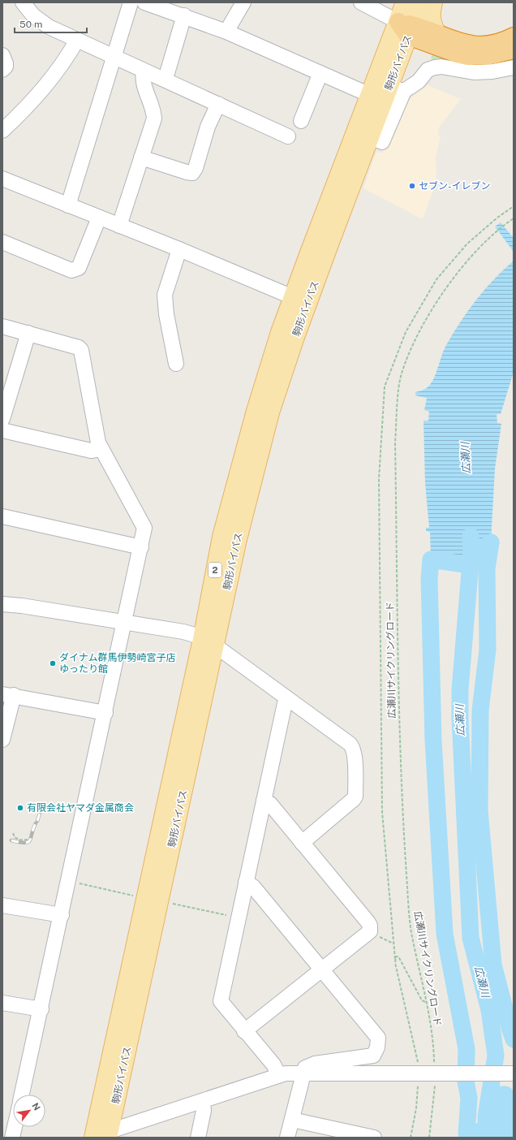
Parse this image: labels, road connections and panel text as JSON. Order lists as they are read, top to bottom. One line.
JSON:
{"streets":{"main road":["駒形バイパス","2"],"path":["広瀬川サイクリングロード"]},"water":["広瀬川"],"places":["セブン-イレブン","ダイナム群馬伊勢崎宮子店 ゆったり館","有限会社ヤマダ金属商会"],"scale_bar":"50 m","north":"top right"}
